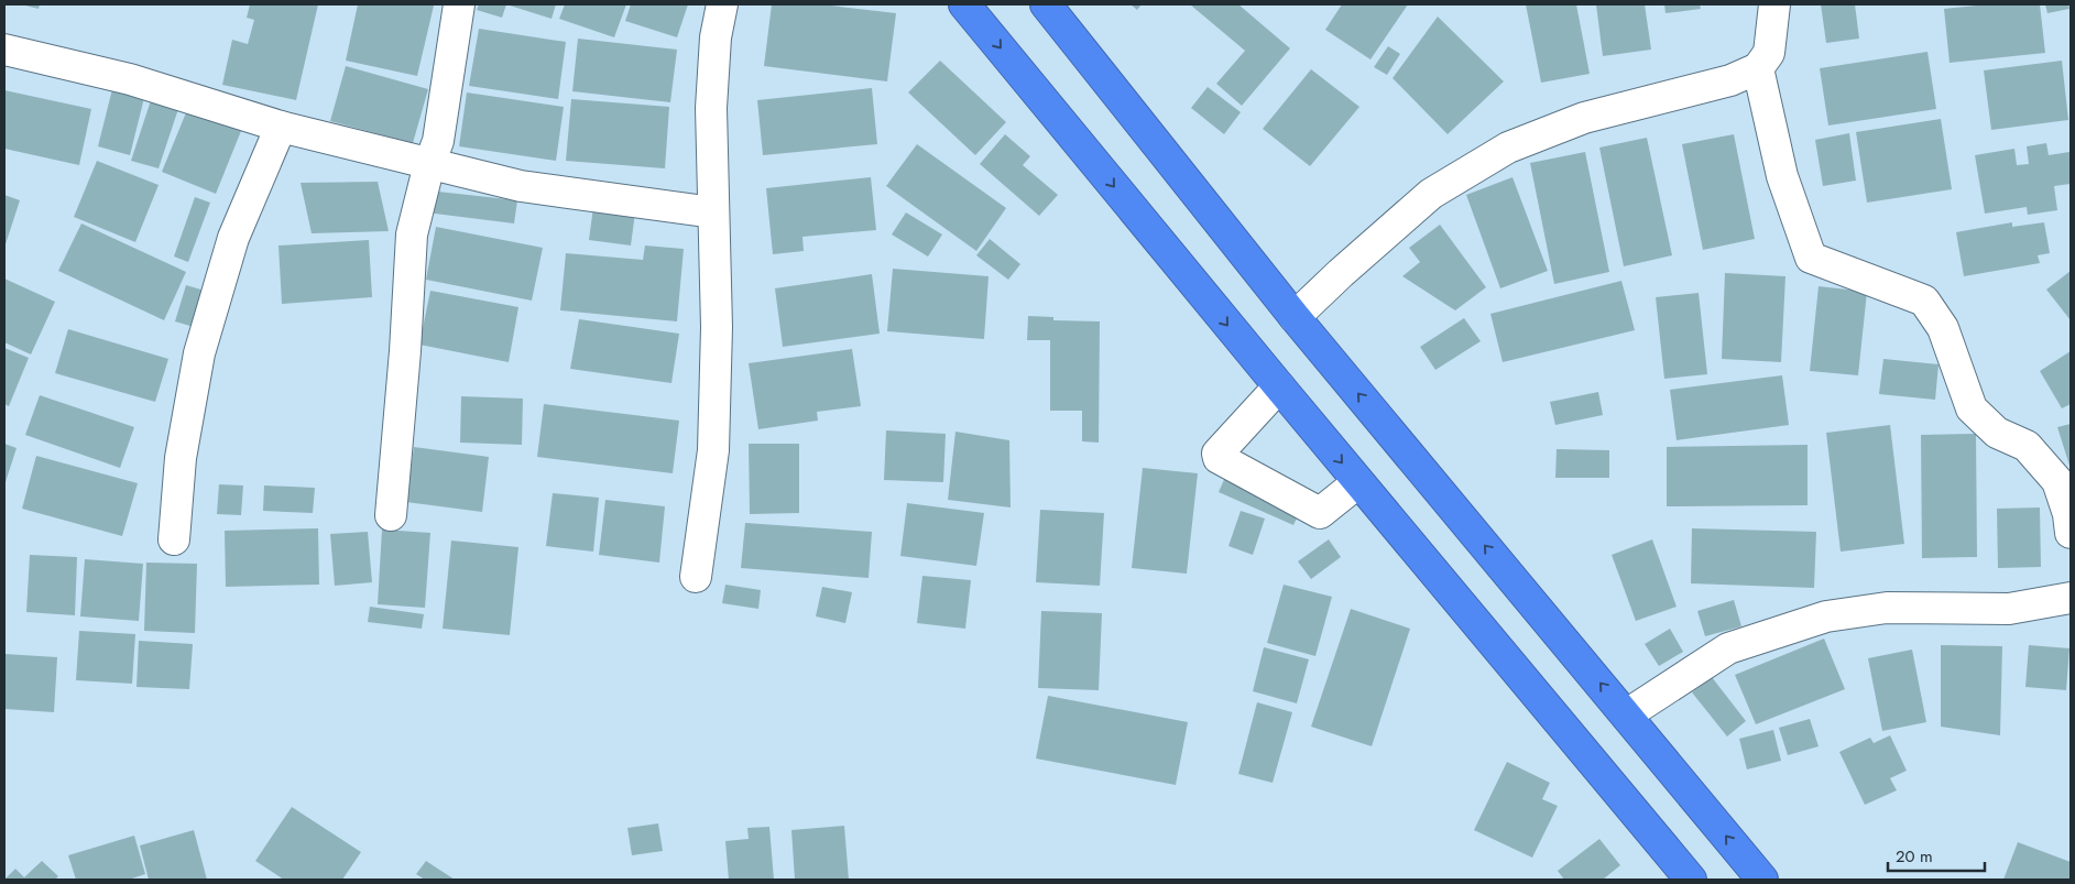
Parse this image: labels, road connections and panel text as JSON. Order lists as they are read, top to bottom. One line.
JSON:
{"scale_bar":"20 m"}
